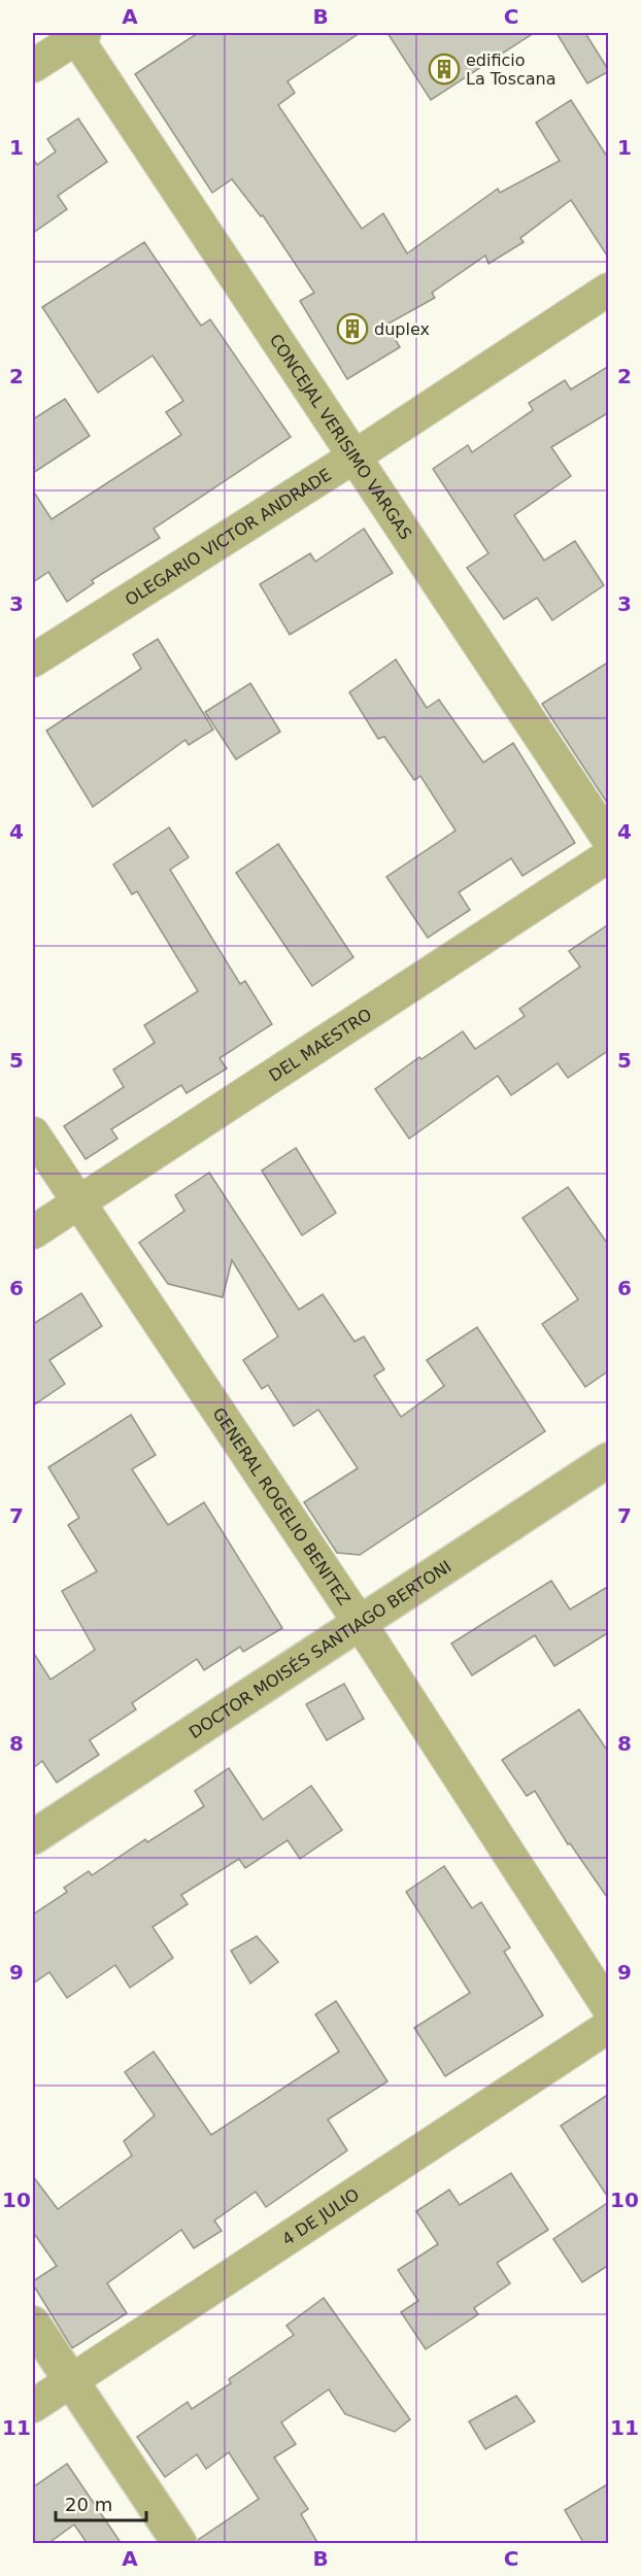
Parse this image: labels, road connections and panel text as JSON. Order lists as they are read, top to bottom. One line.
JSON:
{"streets":{"street":["CONCEJAL VERISIMO VARGAS","OLEGARIO VICTOR ANDRADE","DEL MAESTRO","GENERAL ROGELIO BENITEZ","DOCTOR MOISÉS SANTIAGO BERTONI","4 DE JULIO"]},"crossings":[["CONCEJAL VERISIMO VARGAS","OLEGARIO VICTOR ANDRADE"],["DEL MAESTRO","GENERAL ROGELIO BENITEZ"],["GENERAL ROGELIO BENITEZ","DOCTOR MOISÉS SANTIAGO BERTONI"]],"places":{"building":["edificio La Toscana","duplex"]},"scale_bar":"20 m","grid":{"columns":["A","B","C"],"rows":["1","2","3","4","5","6","7","8","9","10","11"]}}
